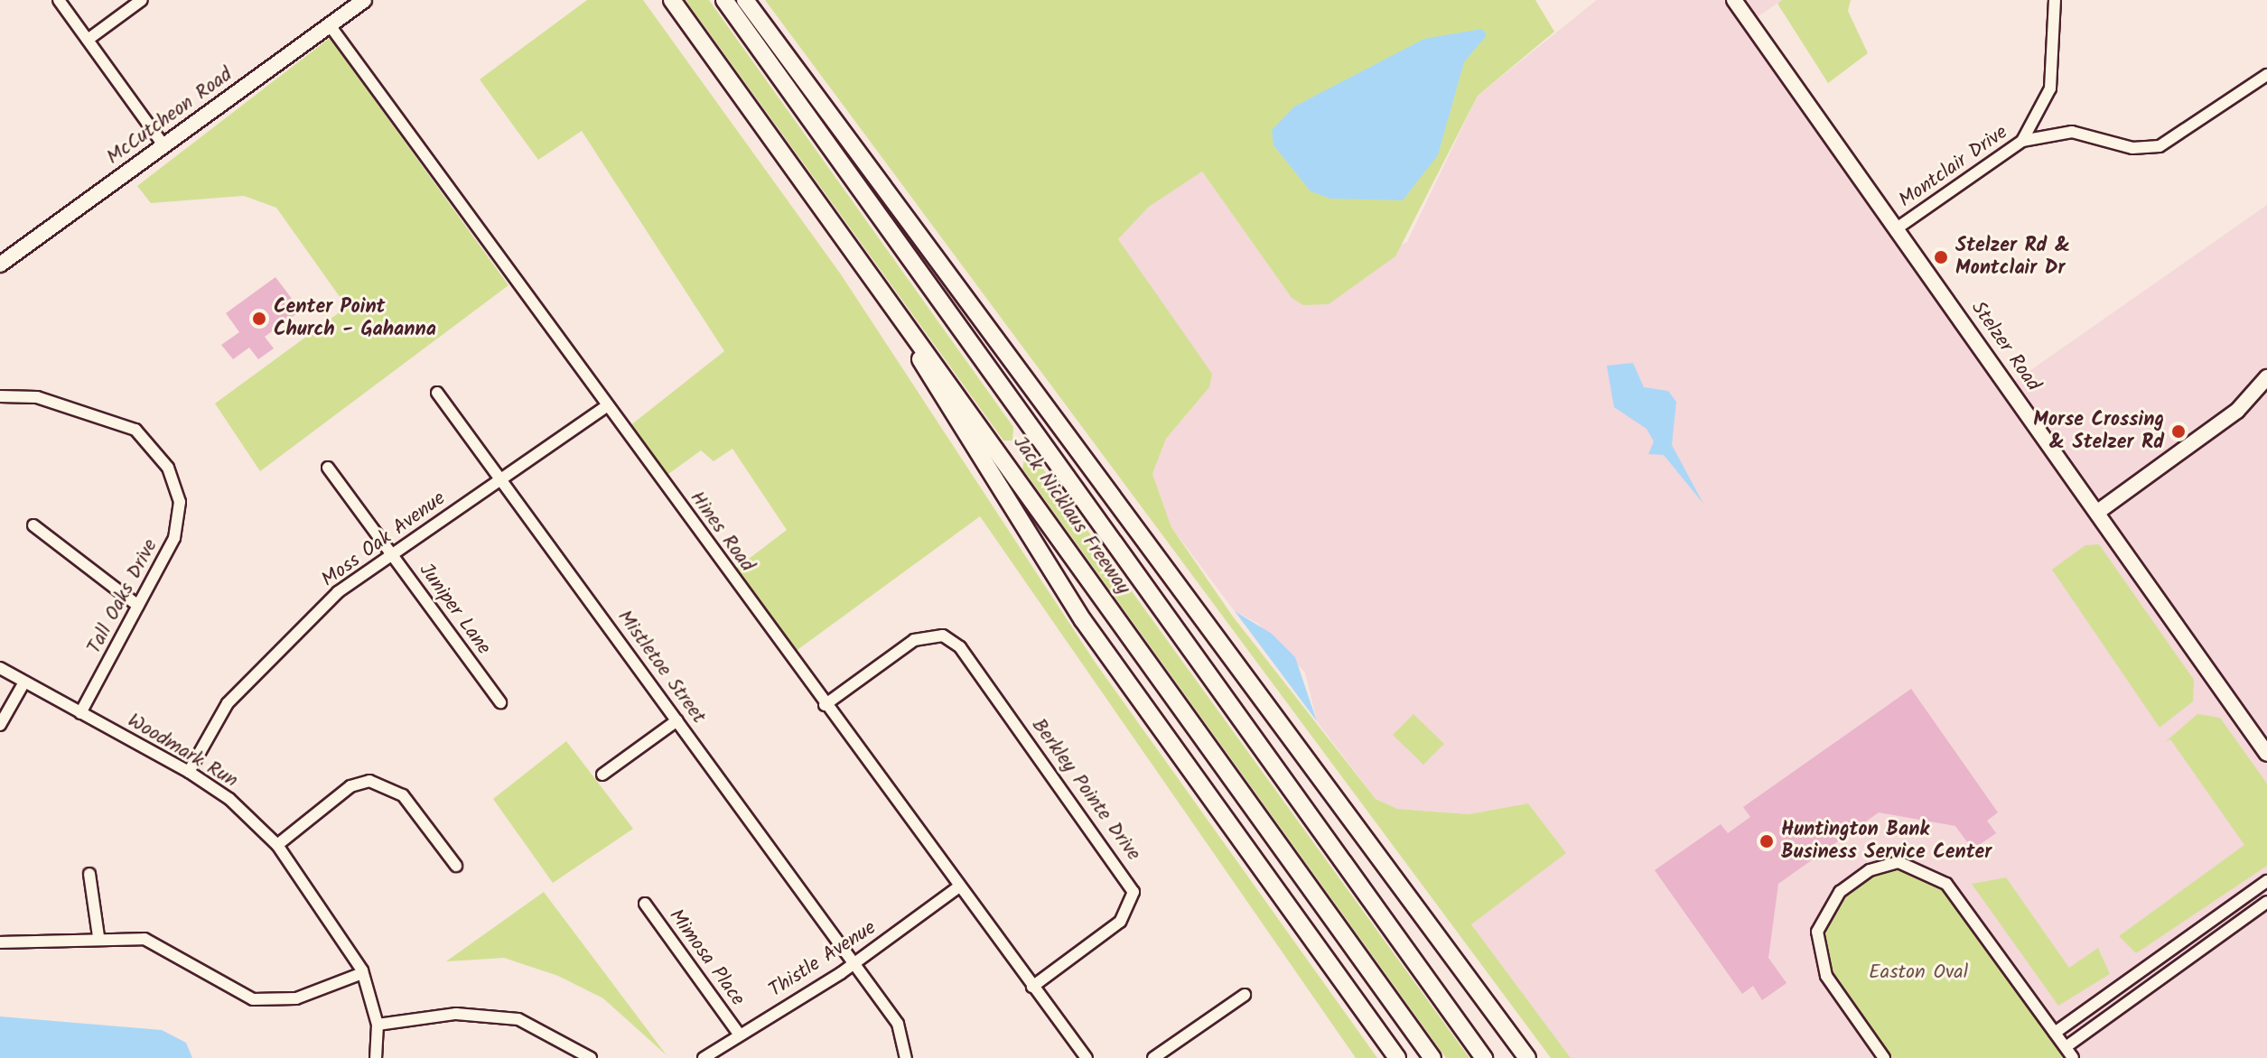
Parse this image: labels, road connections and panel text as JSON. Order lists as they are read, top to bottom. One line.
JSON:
{"streets":{"highway":["Jack Nicklaus Freeway"],"main road":["McCutcheon Road","Stelzer Road"],"street":["Montclair Drive","Hines Road","Moss Oak Avenue","Tall Oaks Drive","Juniper Lane","Mistletoe Street","Woodmark Run","Berkley Pointe Drive","Mimosa Place","Thistle Avenue"]},"crossings":[["McCutcheon Road","Hines Road"],["Montclair Drive","Stelzer Road"],["Hines Road","Moss Oak Avenue"],["Hines Road","Berkley Pointe Drive"],["Hines Road","Thistle Avenue"],["Moss Oak Avenue","Juniper Lane"],["Moss Oak Avenue","Mistletoe Street"],["Moss Oak Avenue","Woodmark Run"],["Tall Oaks Drive","Woodmark Run"],["Mistletoe Street","Thistle Avenue"],["Mimosa Place","Thistle Avenue"]],"parks":["Easton Oval"],"places":["Stelzer Rd & Montclair Dr","Center Point Church - Gahanna","Morse Crossing & Stelzer Rd","Huntington Bank Business Service Center"]}
